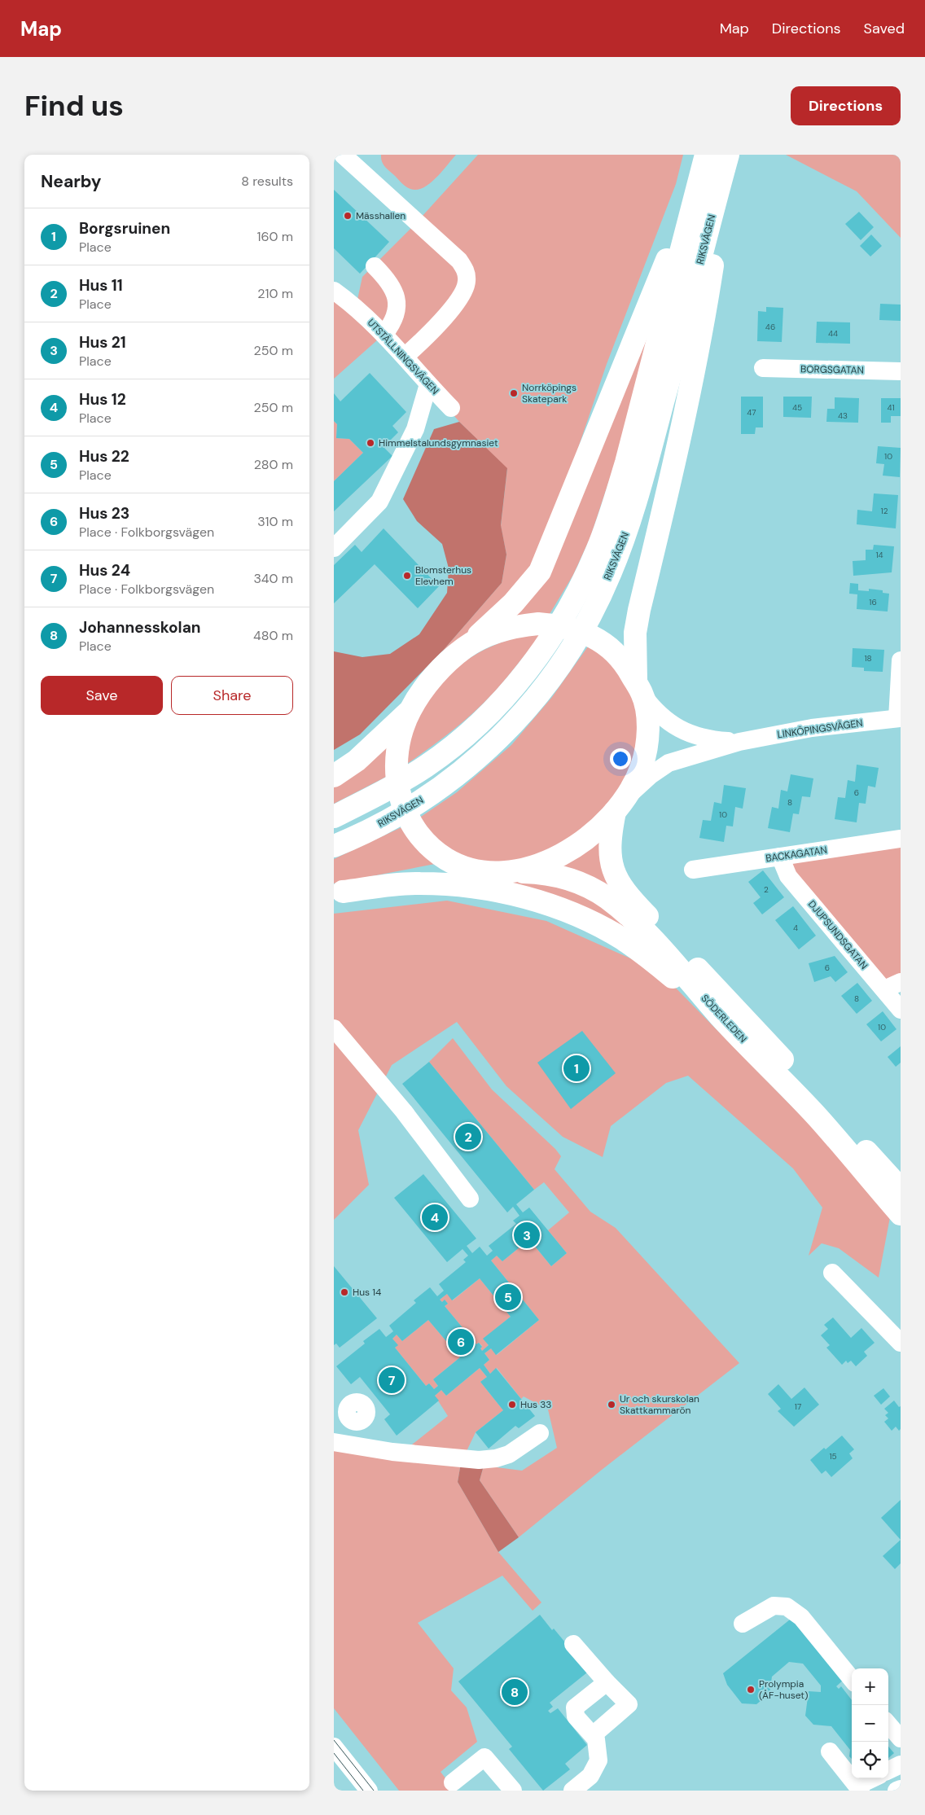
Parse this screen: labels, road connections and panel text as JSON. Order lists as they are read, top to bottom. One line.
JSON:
{"streets":{"highway":["RIKSVÄGEN","SÖDERLEDEN"],"street":["UTSTÄLLNINGSVÄGEN","BORGSGATAN","LINKÖPINGSVÄGEN","BACKAGATAN","DJUPSUNDSGATAN"]},"crossings":[["LINKÖPINGSVÄGEN","SÖDERLEDEN"],["BACKAGATAN","DJUPSUNDSGATAN"]],"places":["Mässhallen","Norrköpings Skatepark","Himmelstalundsgymnasiet","Blomsterhus Elevhem","Hus 14","Hus 33","Ur och skurskolan Skattkammarön","Prolympia (ÅF-huset)"],"house_numbers":["46","44","45","41","47","43","10","12","14","16","18","6","8","10","2","4","6","8","10","17","15"],"page":{"header":"Map","nav":["Map","Directions","Saved"],"buttons":["Directions",["Save","Share"]],"title":"Find us","heading":["Nearby","8 results"],"list":[{"mark":"1","name":"Borgsruinen","note":"Place","value":"160 m"},{"mark":"2","name":"Hus 11","note":"Place","value":"210 m"},{"mark":"3","name":"Hus 21","note":"Place","value":"250 m"},{"mark":"4","name":"Hus 12","note":"Place","value":"250 m"},{"mark":"5","name":"Hus 22","note":"Place","value":"280 m"},{"mark":"6","name":"Hus 23","note":"Place · Folkborgsvägen","value":"310 m"},{"mark":"7","name":"Hus 24","note":"Place · Folkborgsvägen","value":"340 m"},{"mark":"8","name":"Johannesskolan","note":"Place","value":"480 m"}],"pins":["1","2","4","3","5","6","7","8"],"map_buttons":["+","−"]}}
